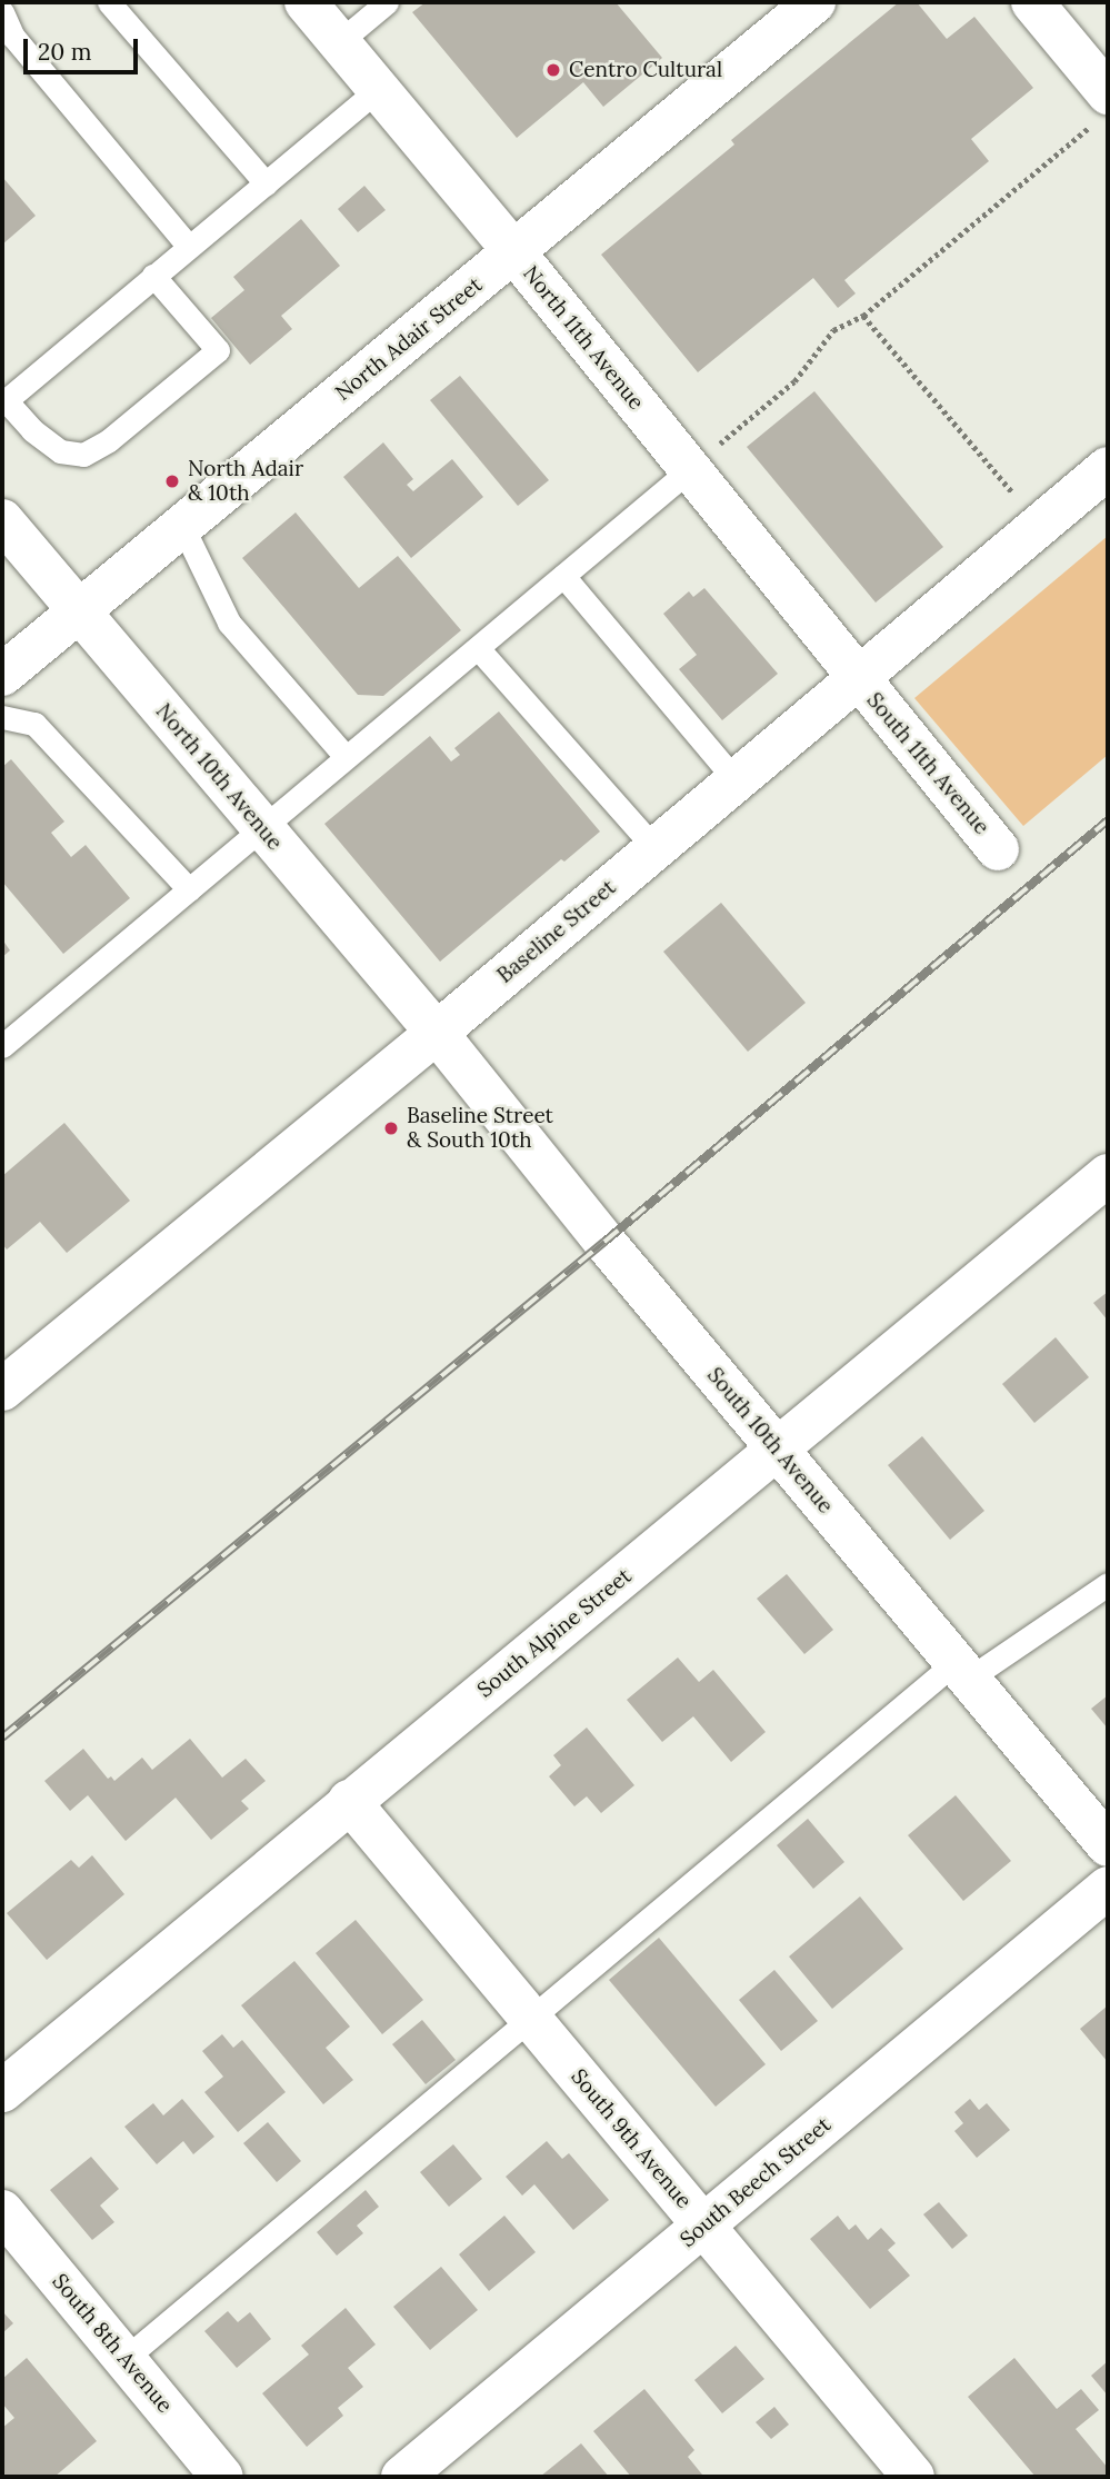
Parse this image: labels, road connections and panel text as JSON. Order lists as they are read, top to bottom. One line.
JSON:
{"streets":{"main road":["North 11th Avenue","North Adair Street","South 11th Avenue","North 10th Avenue","Baseline Street","South 10th Avenue","South Alpine Street","South 9th Avenue","South Beech Street","South 8th Avenue"]},"crossings":[["North 11th Avenue","North Adair Street"],["North 11th Avenue","South 11th Avenue"],["North 11th Avenue","Baseline Street"],["North Adair Street","North 10th Avenue"],["South 11th Avenue","Baseline Street"],["North 10th Avenue","Baseline Street"],["North 10th Avenue","South 10th Avenue"],["Baseline Street","South 10th Avenue"],["South 10th Avenue","South Alpine Street"],["South Alpine Street","South 9th Avenue"],["South 9th Avenue","South Beech Street"]],"places":["Centro Cultural","North Adair & 10th","Baseline Street & South 10th"],"scale_bar":"20 m"}
